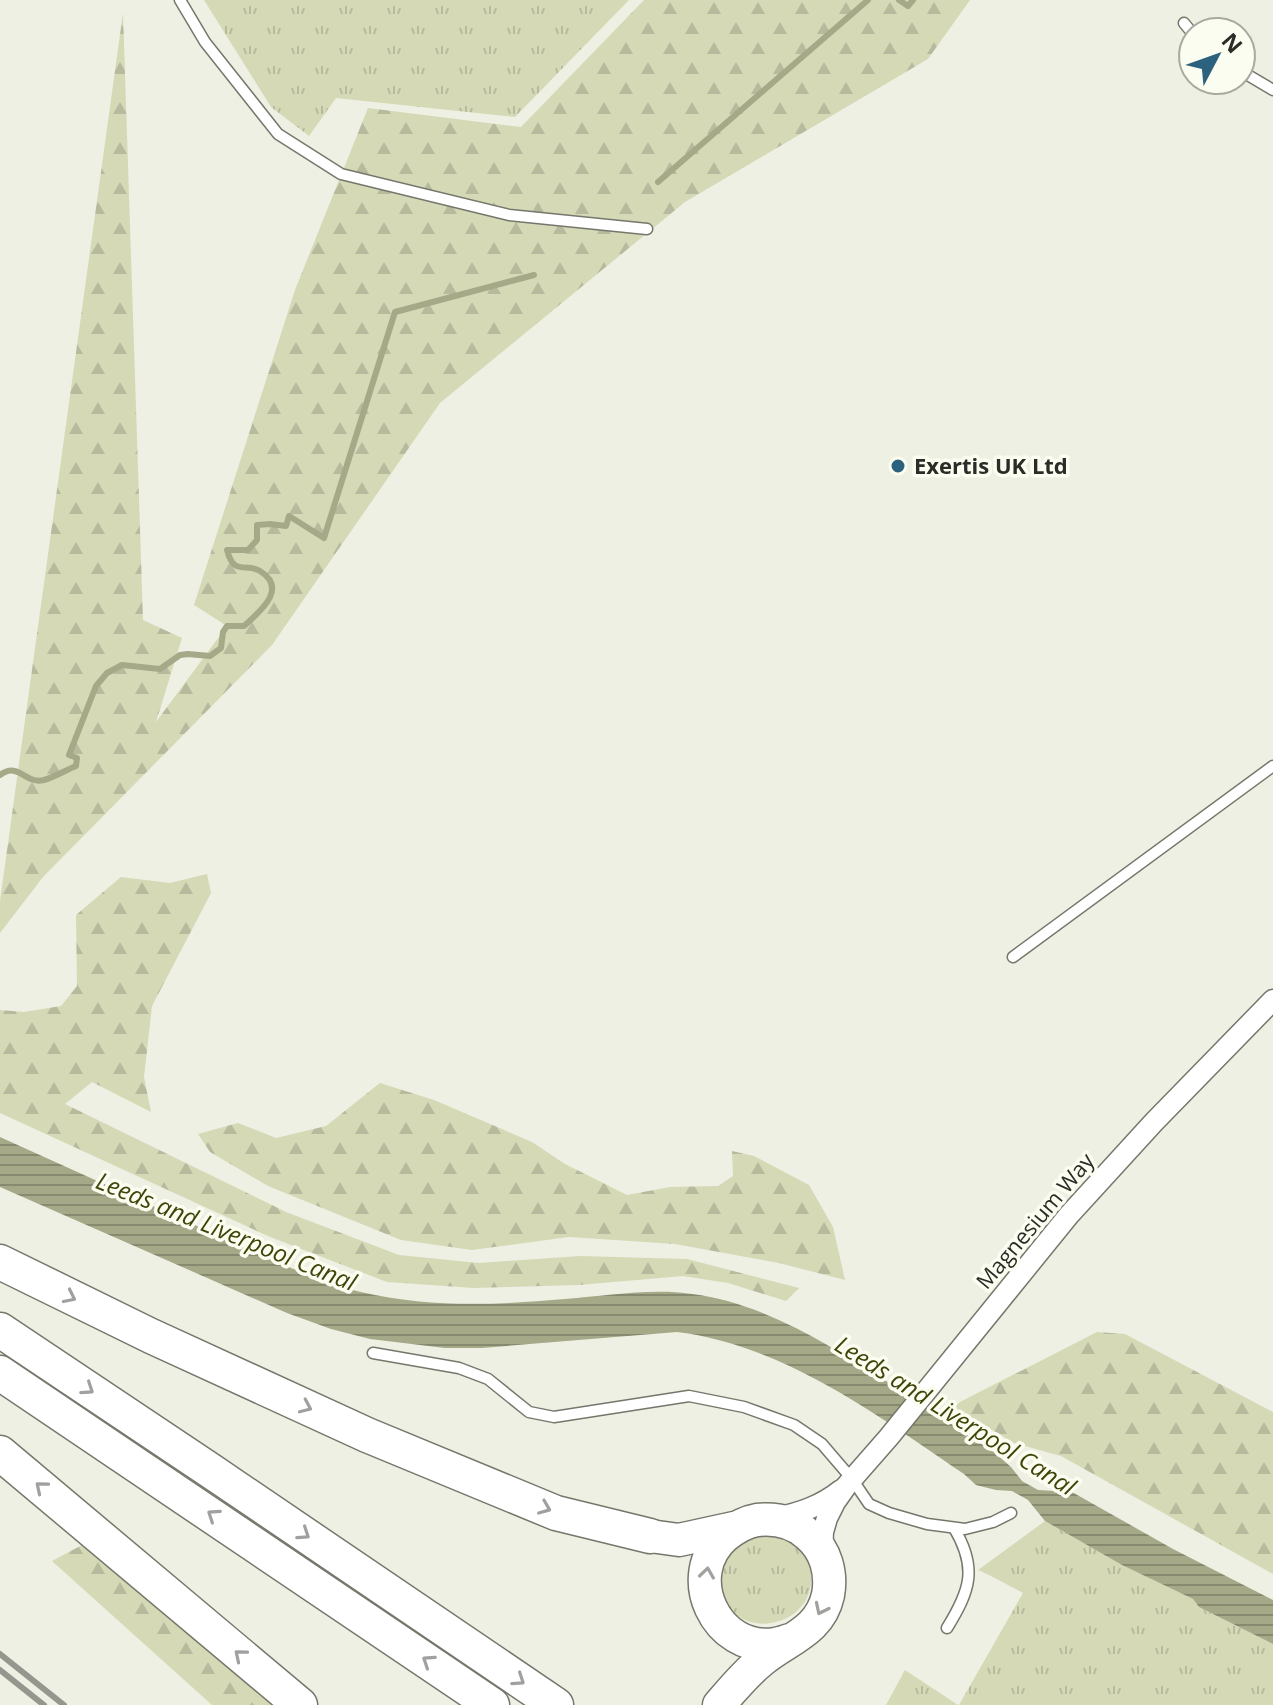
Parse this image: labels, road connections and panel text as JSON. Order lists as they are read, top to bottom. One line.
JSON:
{"streets":{"street":["Magnesium Way"]},"water":["Leeds and Liverpool Canal"],"places":["Exertis UK Ltd"],"north":"top right"}
